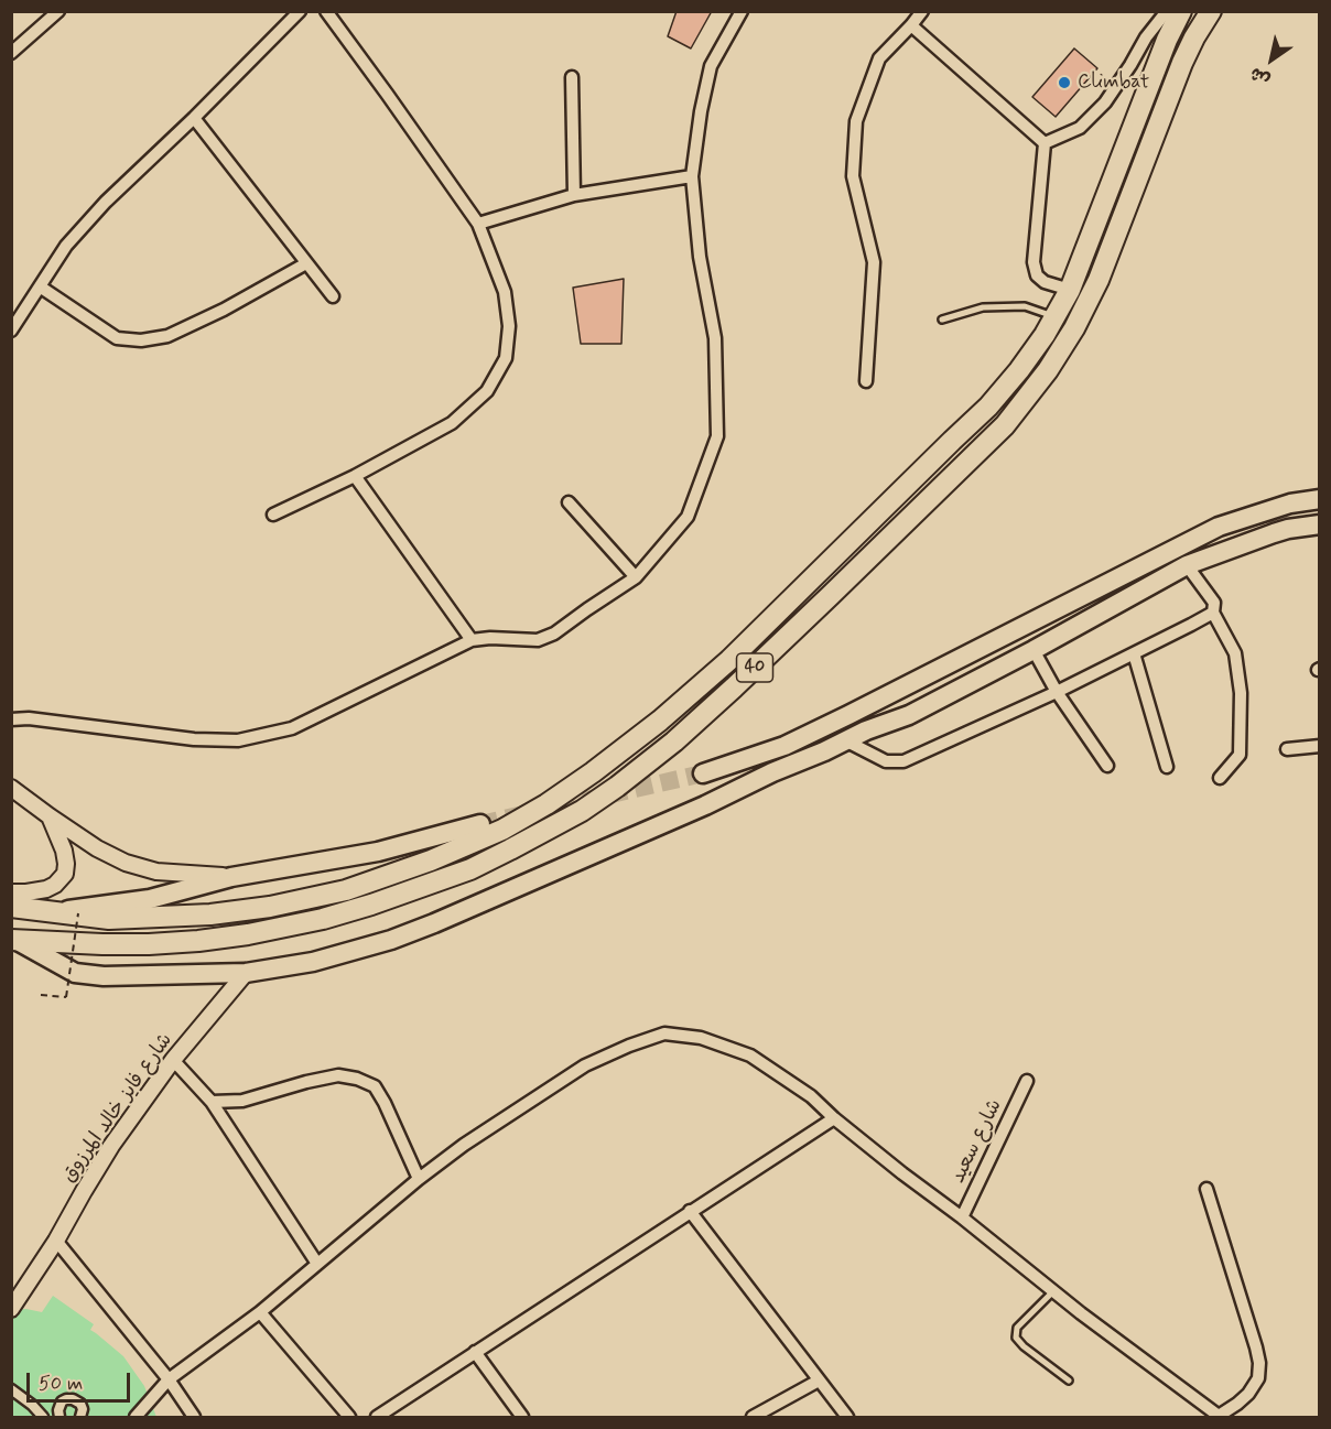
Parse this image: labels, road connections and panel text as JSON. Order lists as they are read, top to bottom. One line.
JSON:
{"streets":{"highway":["40"],"street":["شارع فايز خالد المرزوق","شارع سعيد"]},"places":["Climbat"],"scale_bar":"50 m","north":"bottom left"}
